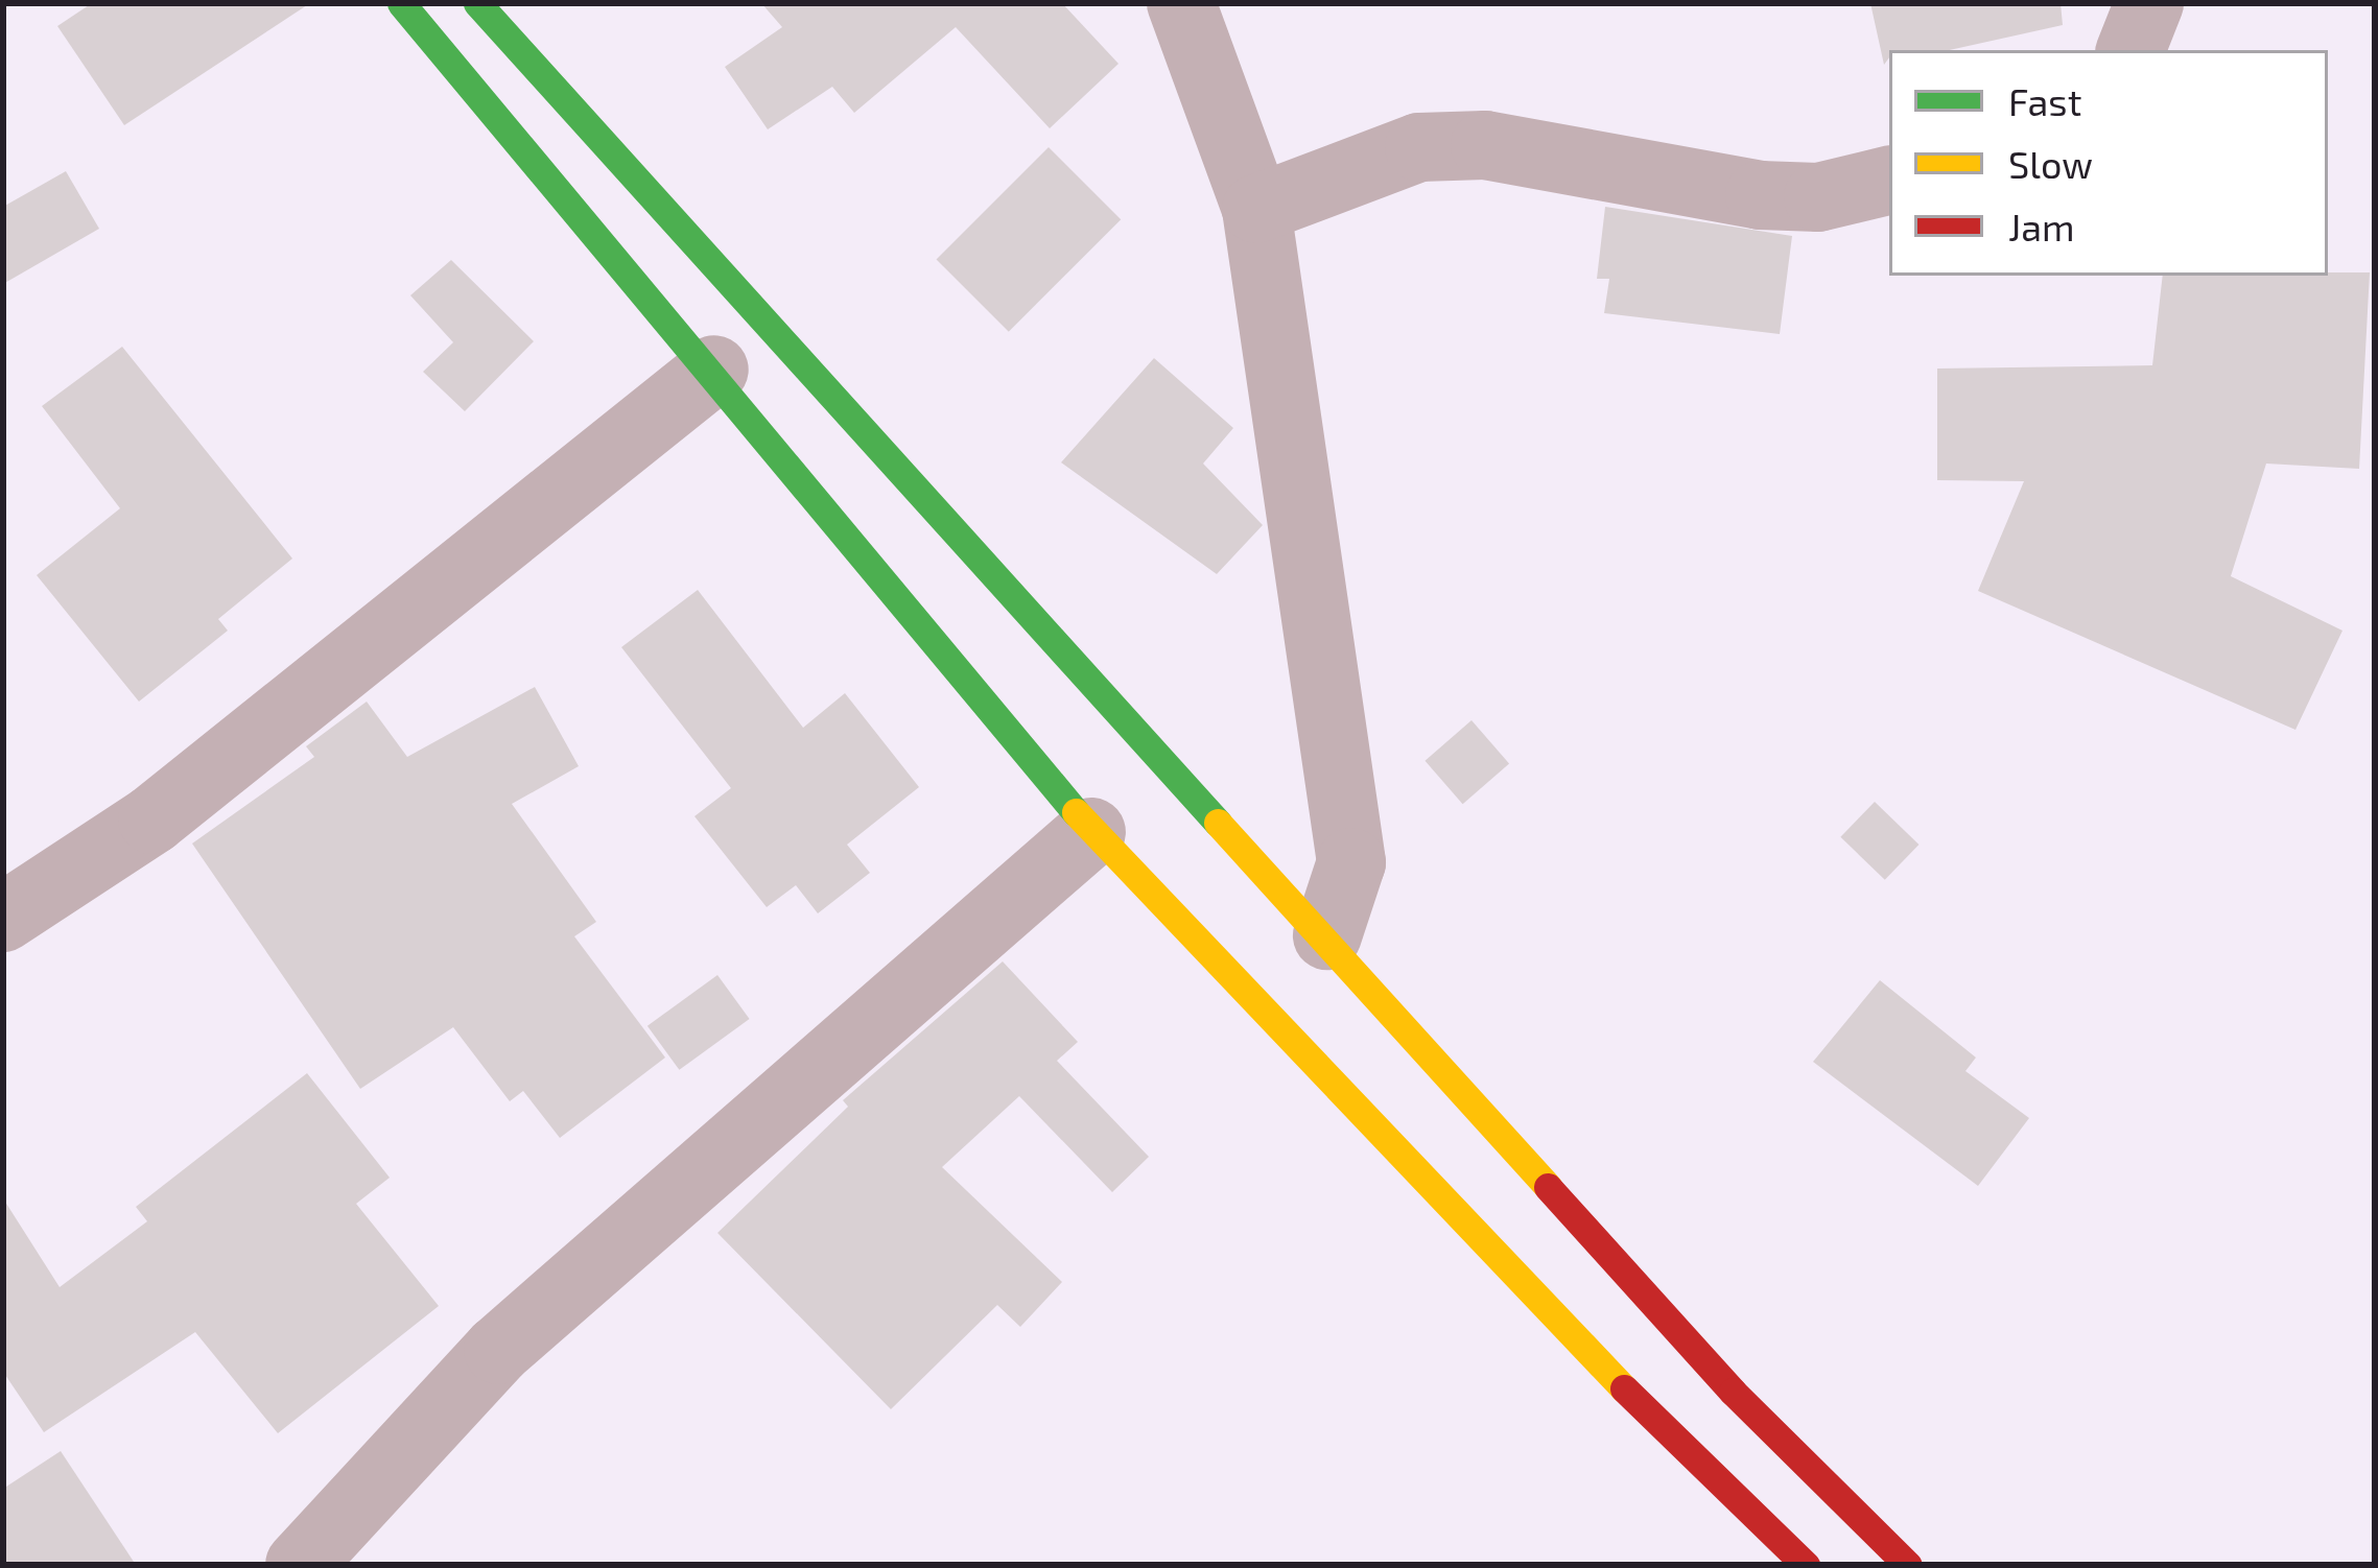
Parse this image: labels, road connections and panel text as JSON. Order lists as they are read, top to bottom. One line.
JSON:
{"legend":["Fast","Slow","Jam"]}
